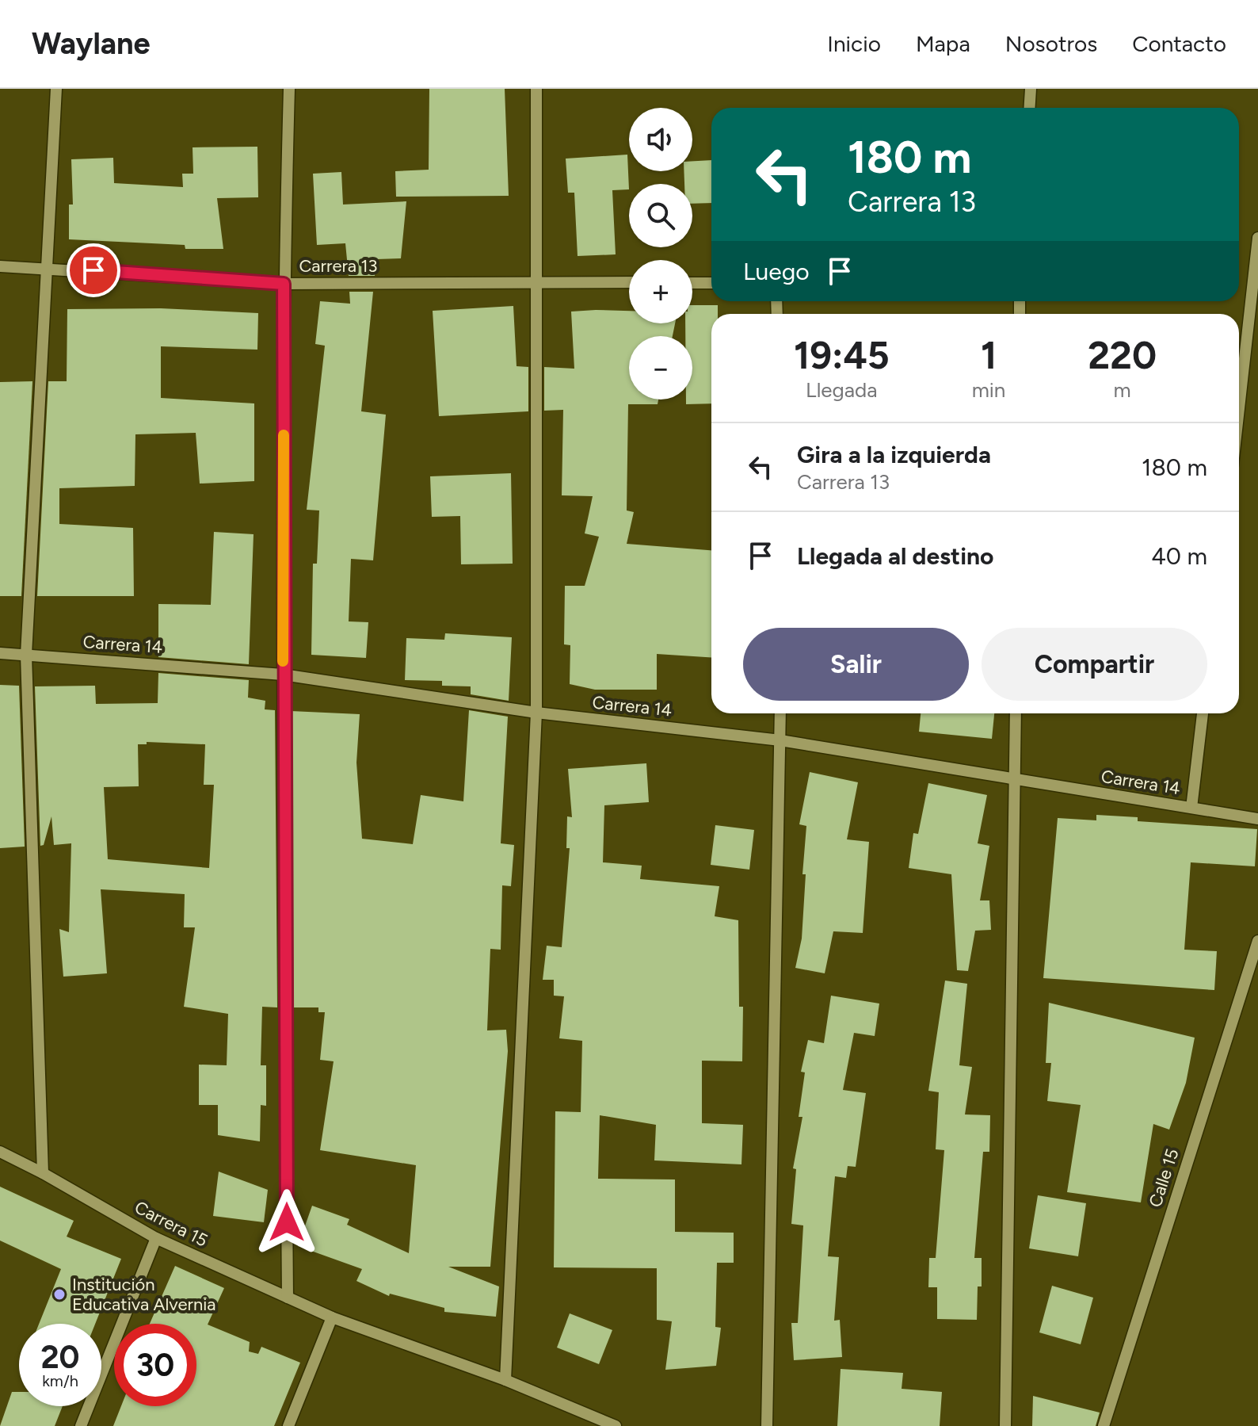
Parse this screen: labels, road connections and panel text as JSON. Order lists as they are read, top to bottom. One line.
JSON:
{"streets":{"street":["Carrera 13","Carrera 14","Calle 15","Carrera 15"]},"places":["Institución Educativa Alvernia"],"page":{"header":"Waylane","nav":["Inicio","Mapa","Nosotros","Contacto"],"map_buttons":["+","−"],"turn":["180 m","Carrera 13"],"then":"Luego","eta":["19:45","Llegada","1","min","220","m"],"list":[{"name":"Gira a la izquierda","note":"Carrera 13","value":"180 m"},{"name":"Llegada al destino","value":"40 m"}],"buttons":["Salir","Compartir"],"speed":"20 km/h","limit":"30"}}
